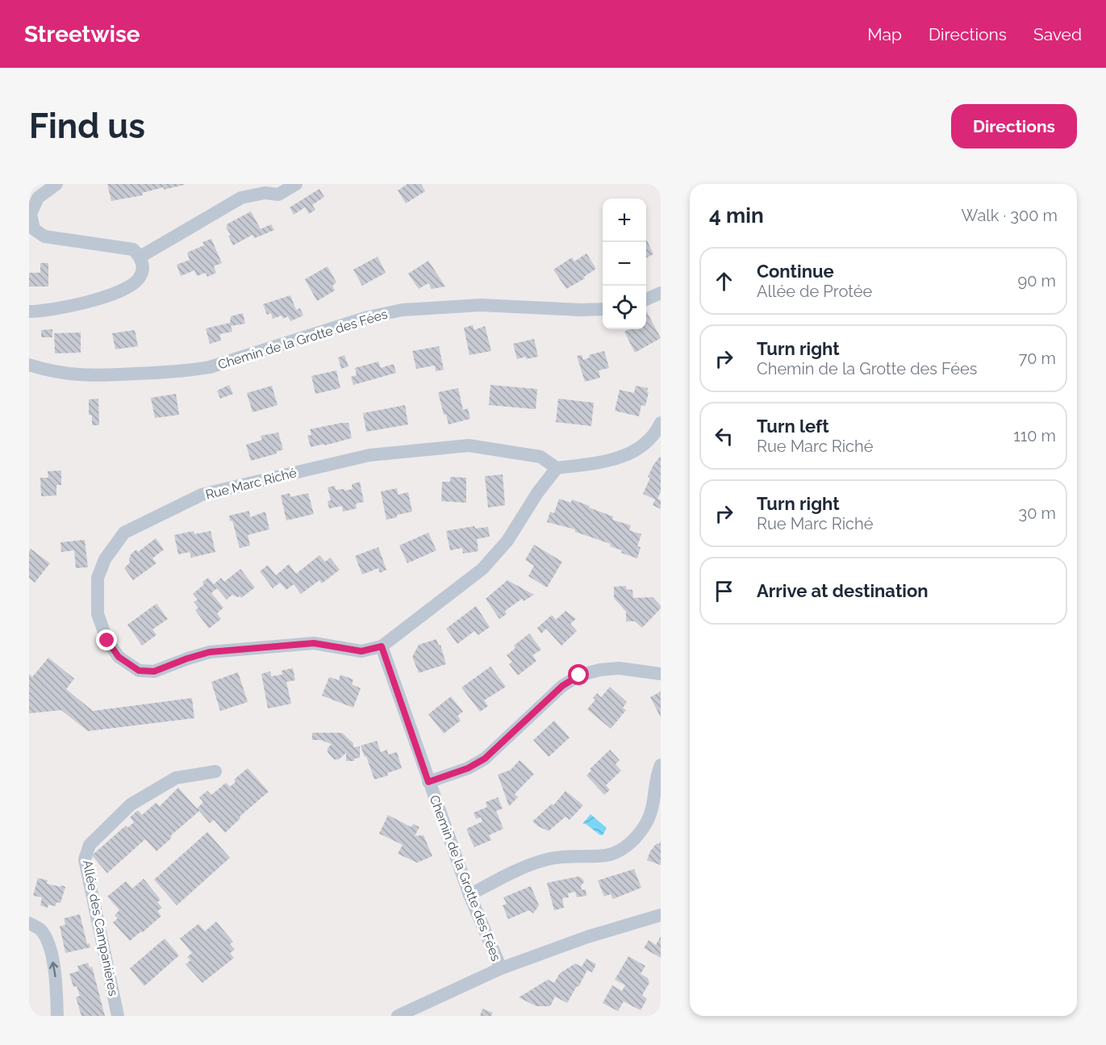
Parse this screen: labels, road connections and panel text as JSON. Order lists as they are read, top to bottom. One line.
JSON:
{"streets":{"street":["Chemin de la Grotte des Fées","Rue Marc Riché","Allée des Campanières"]},"crossings":[["Chemin de la Grotte des Fées","Rue Marc Riché"]],"page":{"header":"Streetwise","nav":["Map","Directions","Saved"],"buttons":"Directions","title":"Find us","heading":["4 min","Walk · 300 m"],"map_buttons":["+","−"],"list":[["Continue","Allée de Protée","90 m"],["Turn right","Chemin de la Grotte des Fées","70 m"],["Turn left","Rue Marc Riché","110 m"],["Turn right","Rue Marc Riché","30 m"],"Arrive at destination"]}}
